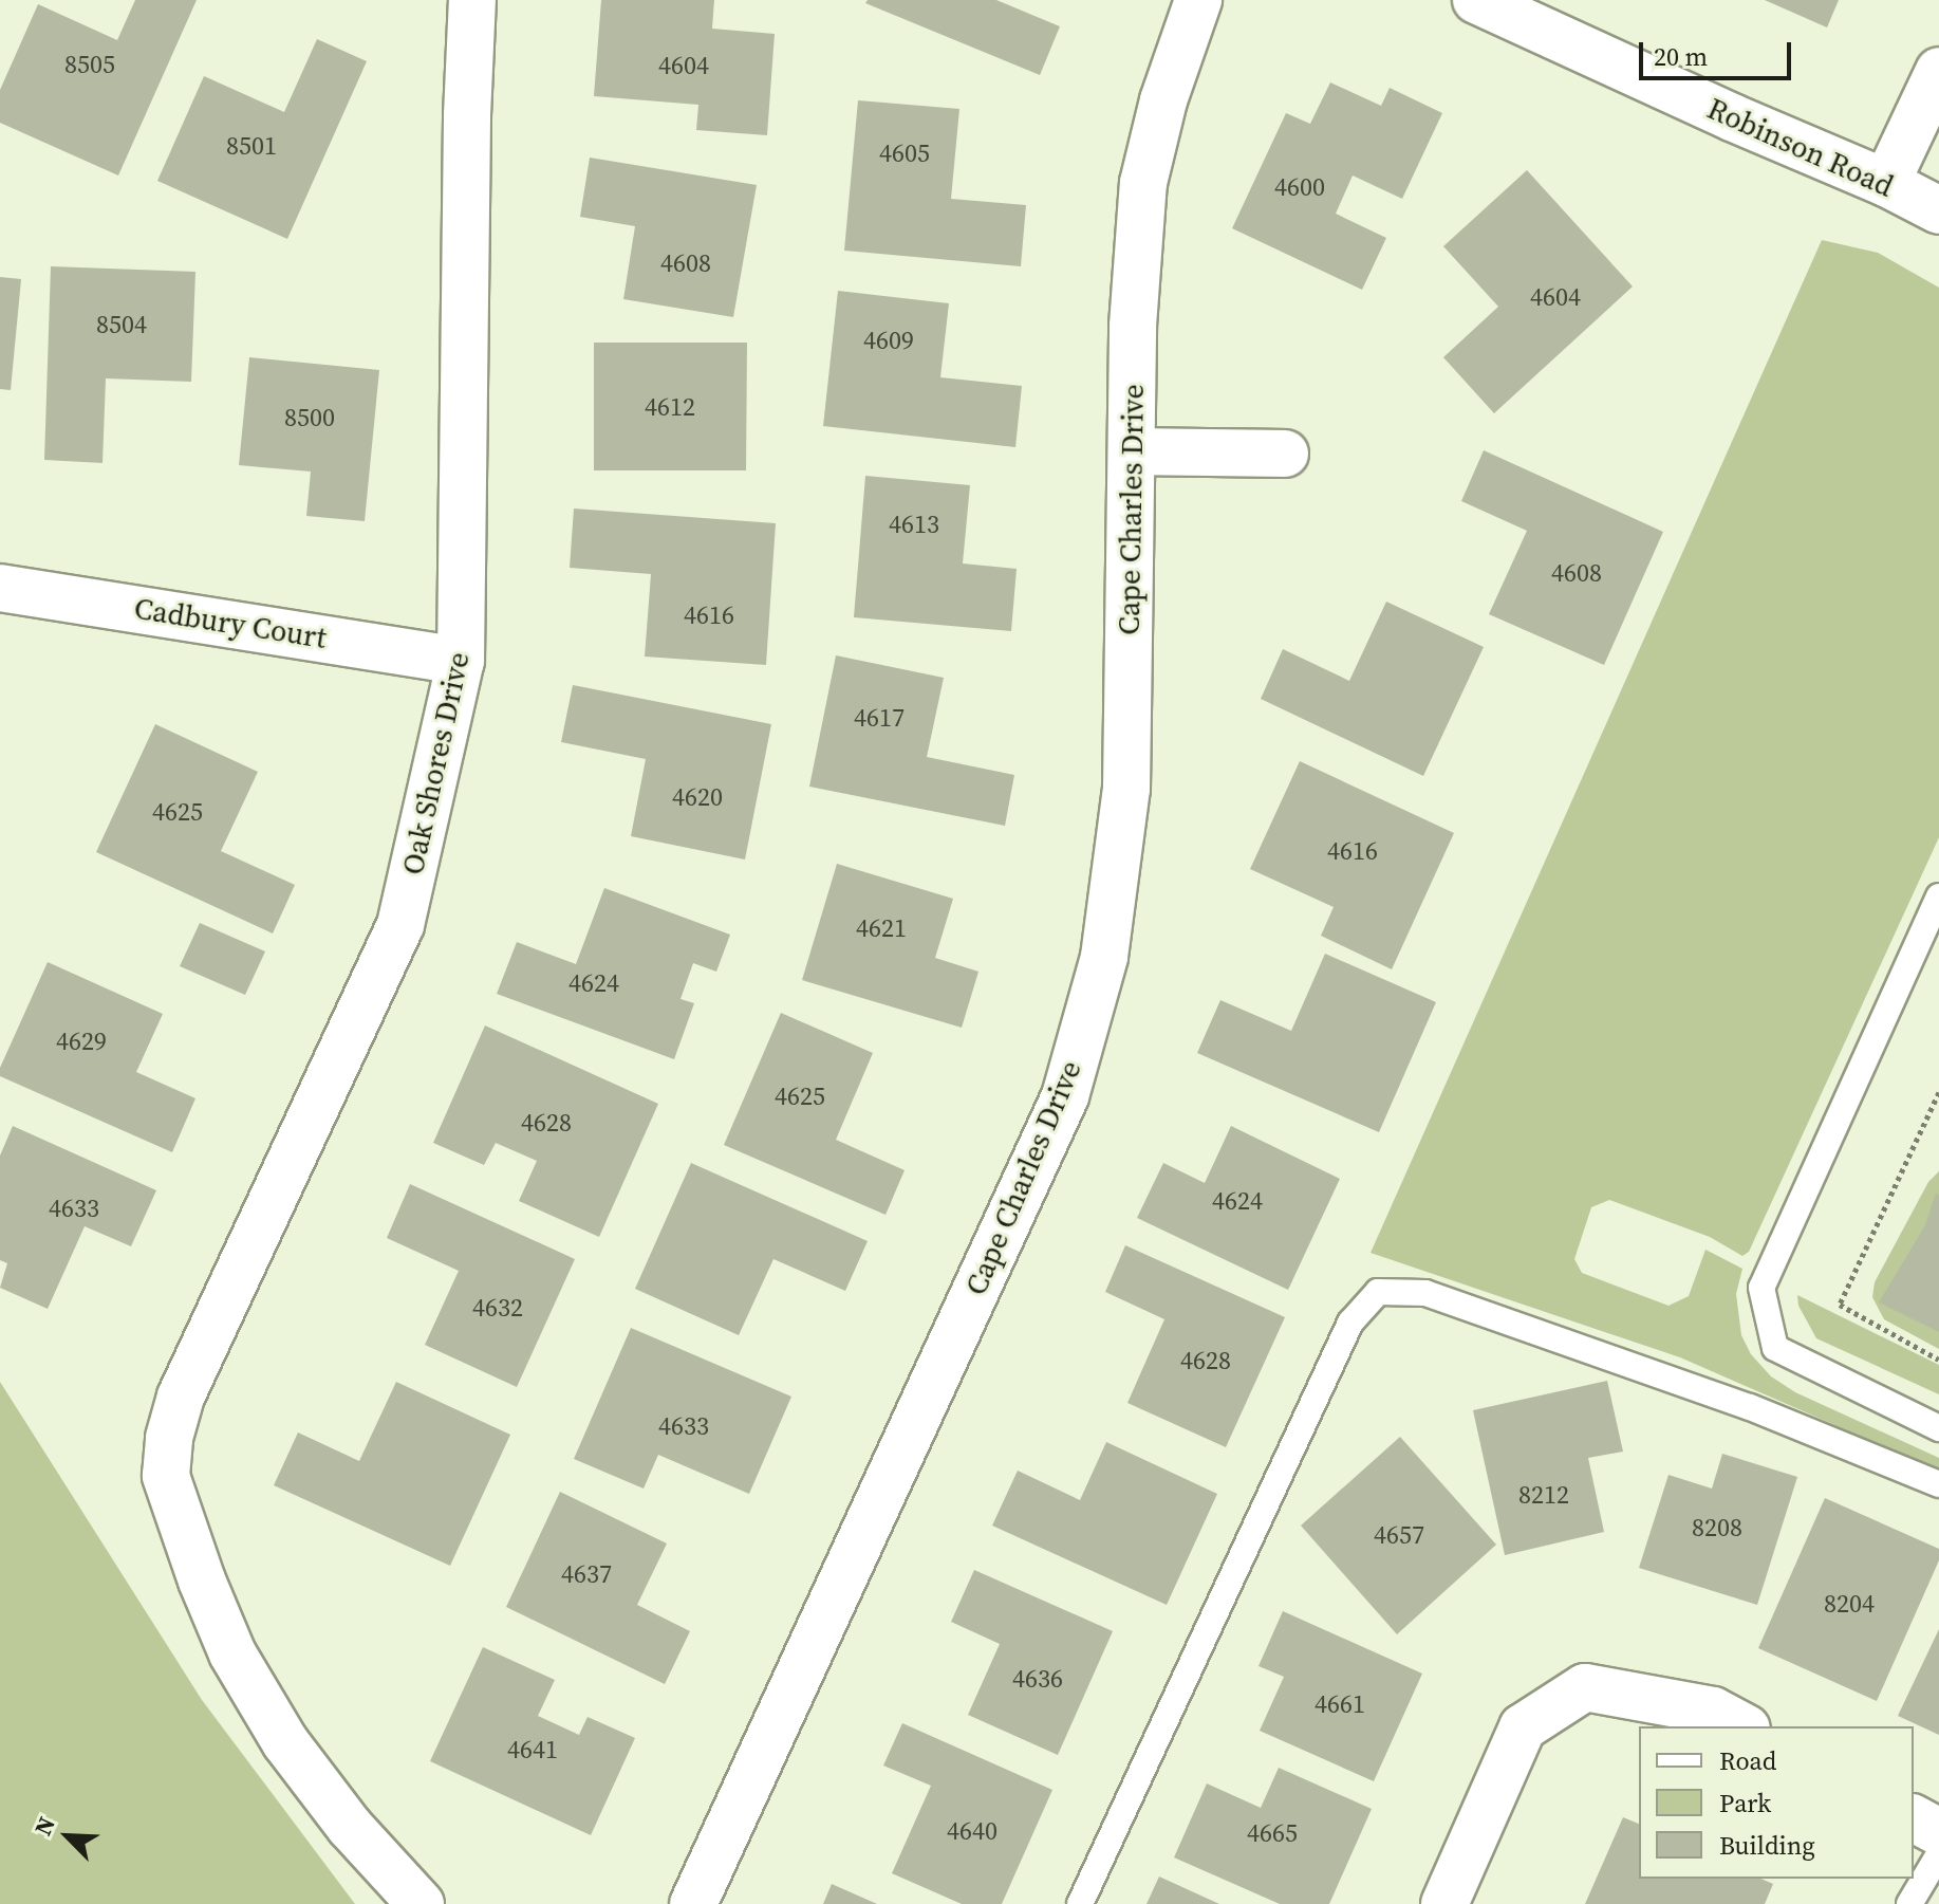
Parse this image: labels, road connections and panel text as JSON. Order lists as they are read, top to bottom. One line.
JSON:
{"streets":{"street":["Robinson Road","Cape Charles Drive","Cadbury Court","Oak Shores Drive"]},"crossings":[["Cadbury Court","Oak Shores Drive"]],"house_numbers":["8505","4604","8501","4605","4600","4608","4604","8504","4609","4612","8500","4613","4608","4616","4617","4620","4625","4616","4621","4624","4629","4625","4628","4624","4633","4632","4628","4633","8212","8208","4657","4637","8204","4636","4661","4641","4640","4665"],"legend":["Road","Park","Building"],"scale_bar":"20 m","north":"top left"}
